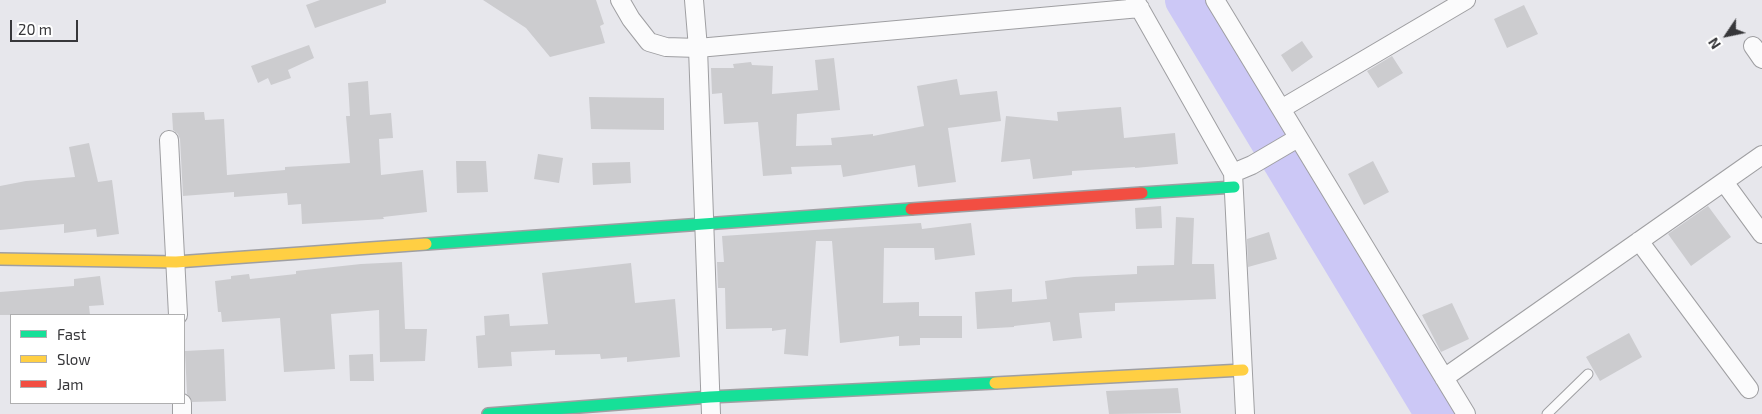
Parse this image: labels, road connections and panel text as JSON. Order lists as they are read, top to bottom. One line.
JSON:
{"legend":["Fast","Slow","Jam"],"scale_bar":"20 m","north":"bottom left"}
